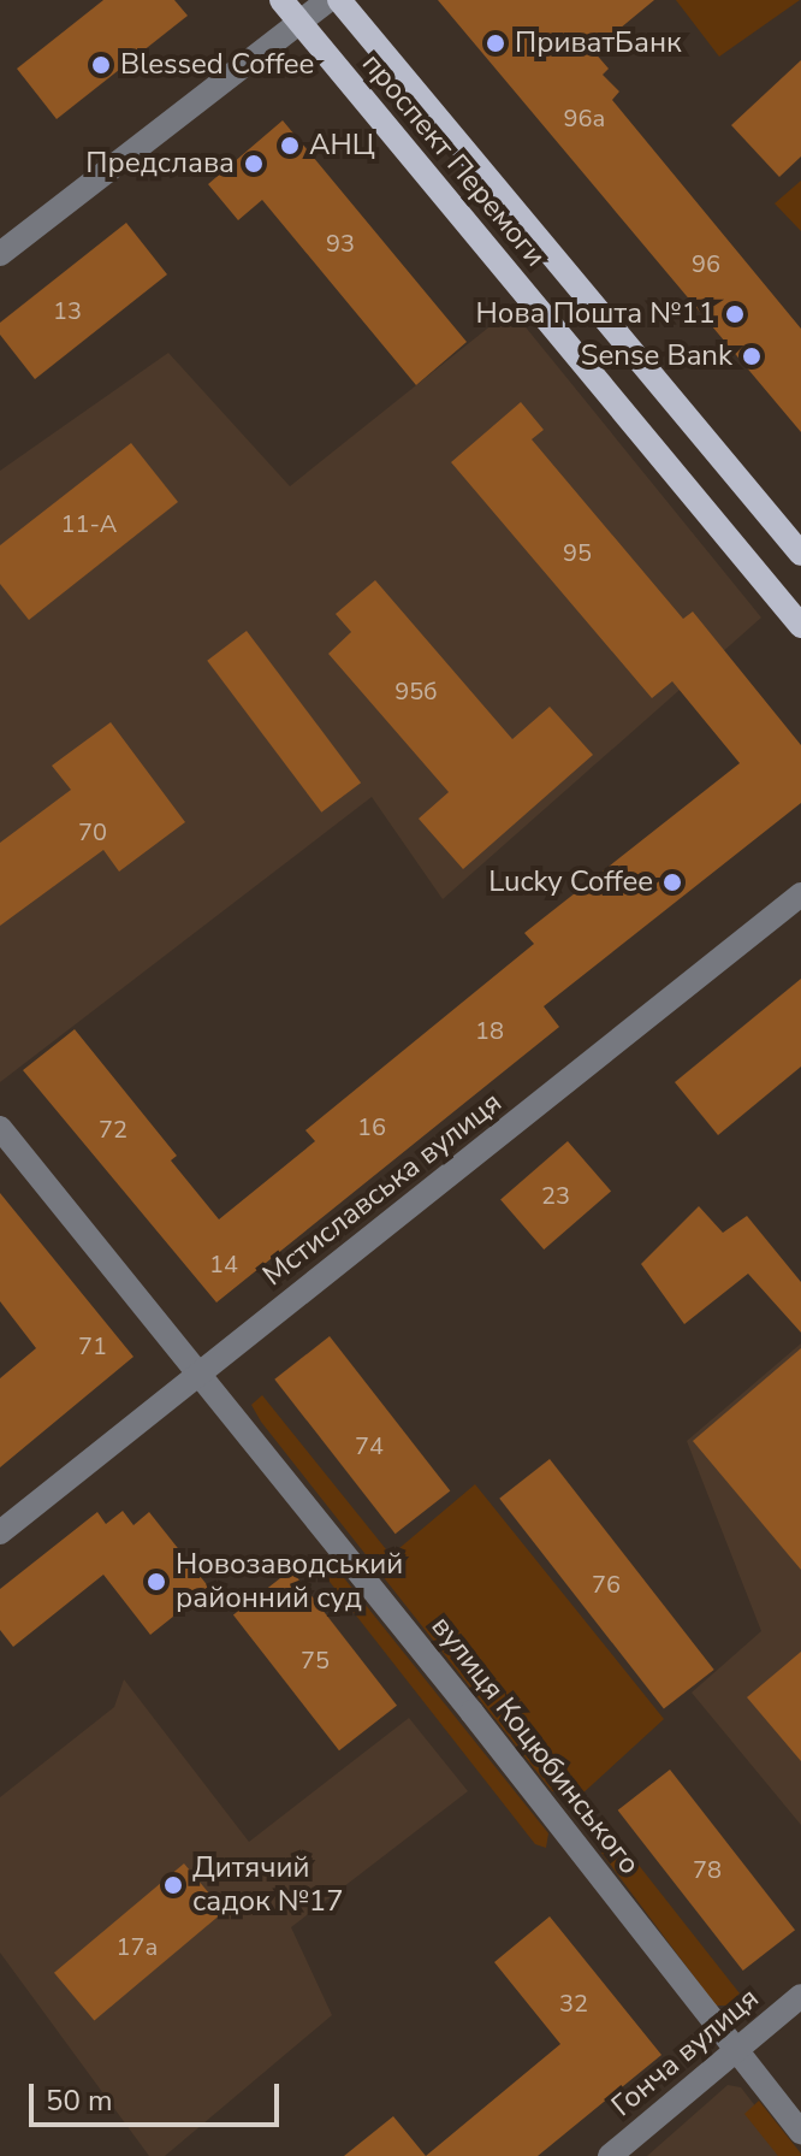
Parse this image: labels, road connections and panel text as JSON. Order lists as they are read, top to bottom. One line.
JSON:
{"streets":{"main road":["проспект Перемоги"],"street":["Мстиславська вулиця","вулиця Коцюбинського","Гонча вулиця"]},"crossings":[["Мстиславська вулиця","вулиця Коцюбинського"],["вулиця Коцюбинського","Гонча вулиця"]],"places":["ПриватБанк","Blessed Coffee","АНЦ","Предслава","Нова Пошта №11","Sense Bank","Lucky Coffee","Новозаводський районний суд","Дитячий садок №17"],"house_numbers":["96а","93","96","13","11-А","95","95б","70","18","16","72","23","14","71","74","76","75","78","17а","32"],"scale_bar":"50 m"}
